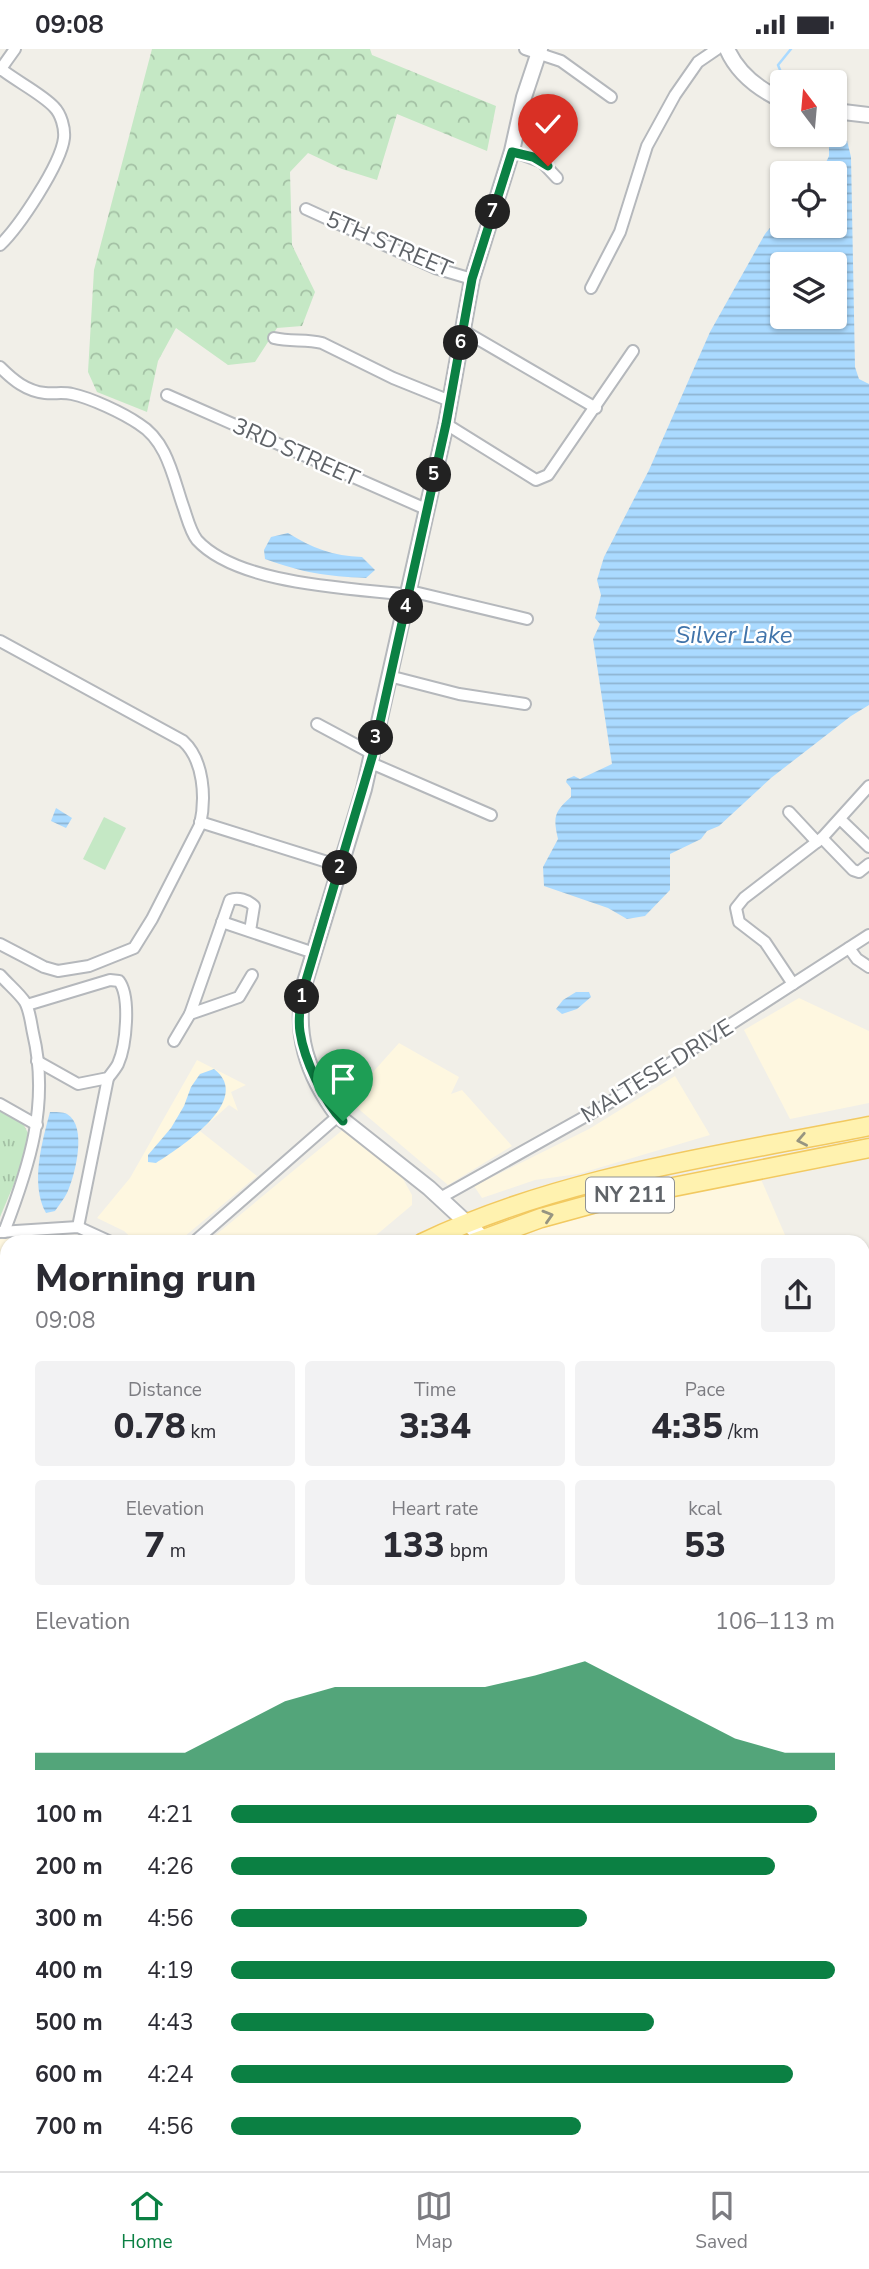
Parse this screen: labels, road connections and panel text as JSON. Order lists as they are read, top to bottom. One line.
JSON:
{"streets":{"main road":["NY 211"],"street":["5TH STREET","3RD STREET","MALTESE DRIVE"]},"water":["Silver Lake"],"north":"top","page":{"status":"09:08","pins":["7","6","5","4","3","2","1"],"heading":["Morning run","09:08"],"stats":[["Distance","0.78 km"],["Time","3:34"],["Pace","4:35 /km"],["Elevation","7 m"],["Heart rate","133 bpm"],["kcal","53"]],"chart":["Elevation","106–113 m"],"list":[{"name":"100 m","note":"4:21"},{"name":"200 m","note":"4:26"},{"name":"300 m","note":"4:56"},{"name":"400 m","note":"4:19"},{"name":"500 m","note":"4:43"},{"name":"600 m","note":"4:24"},{"name":"700 m","note":"4:56"}],"tabs":["Home","Map","Saved"]}}
